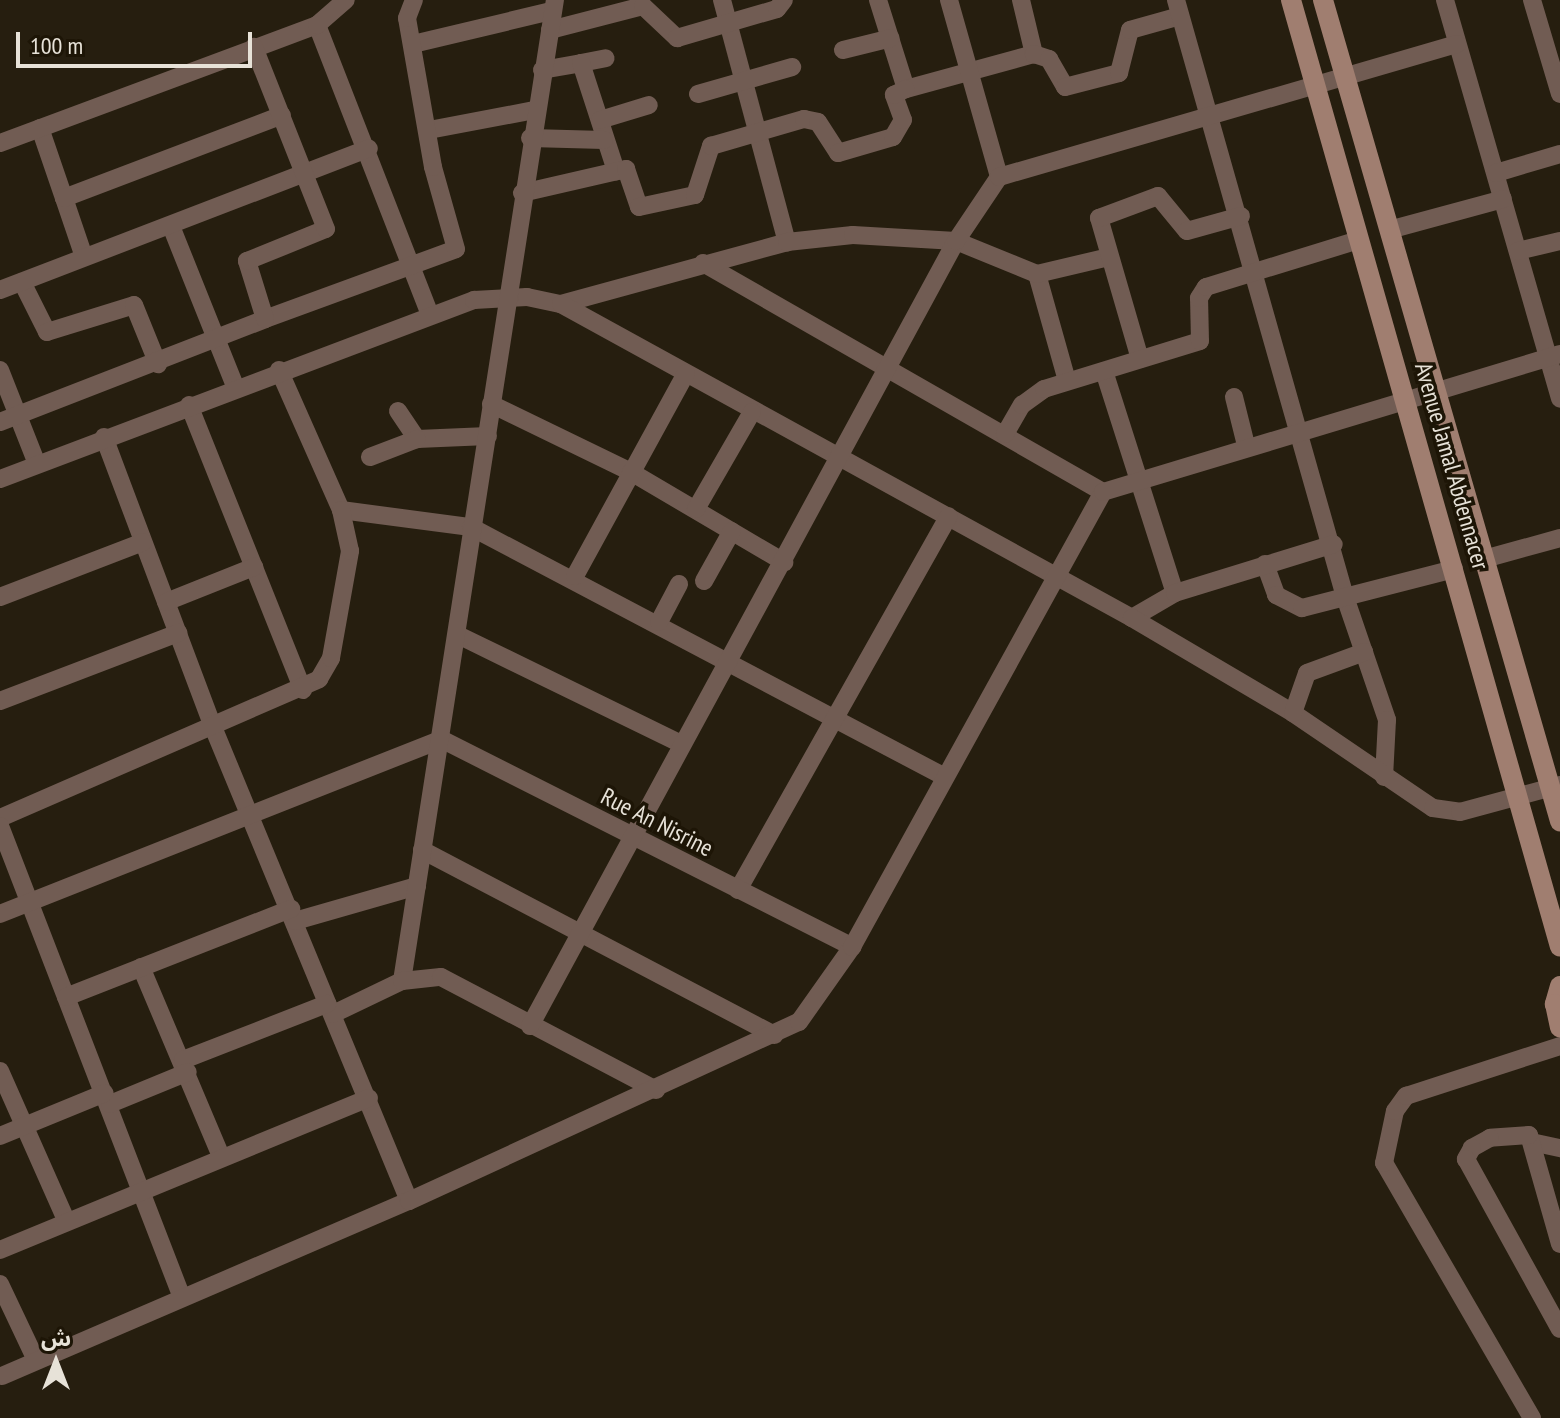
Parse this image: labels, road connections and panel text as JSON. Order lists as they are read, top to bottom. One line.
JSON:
{"streets":{"street":["Avenue Jamal Abdennacer","Rue An Nisrine"]},"scale_bar":"100 m","north":"top"}
